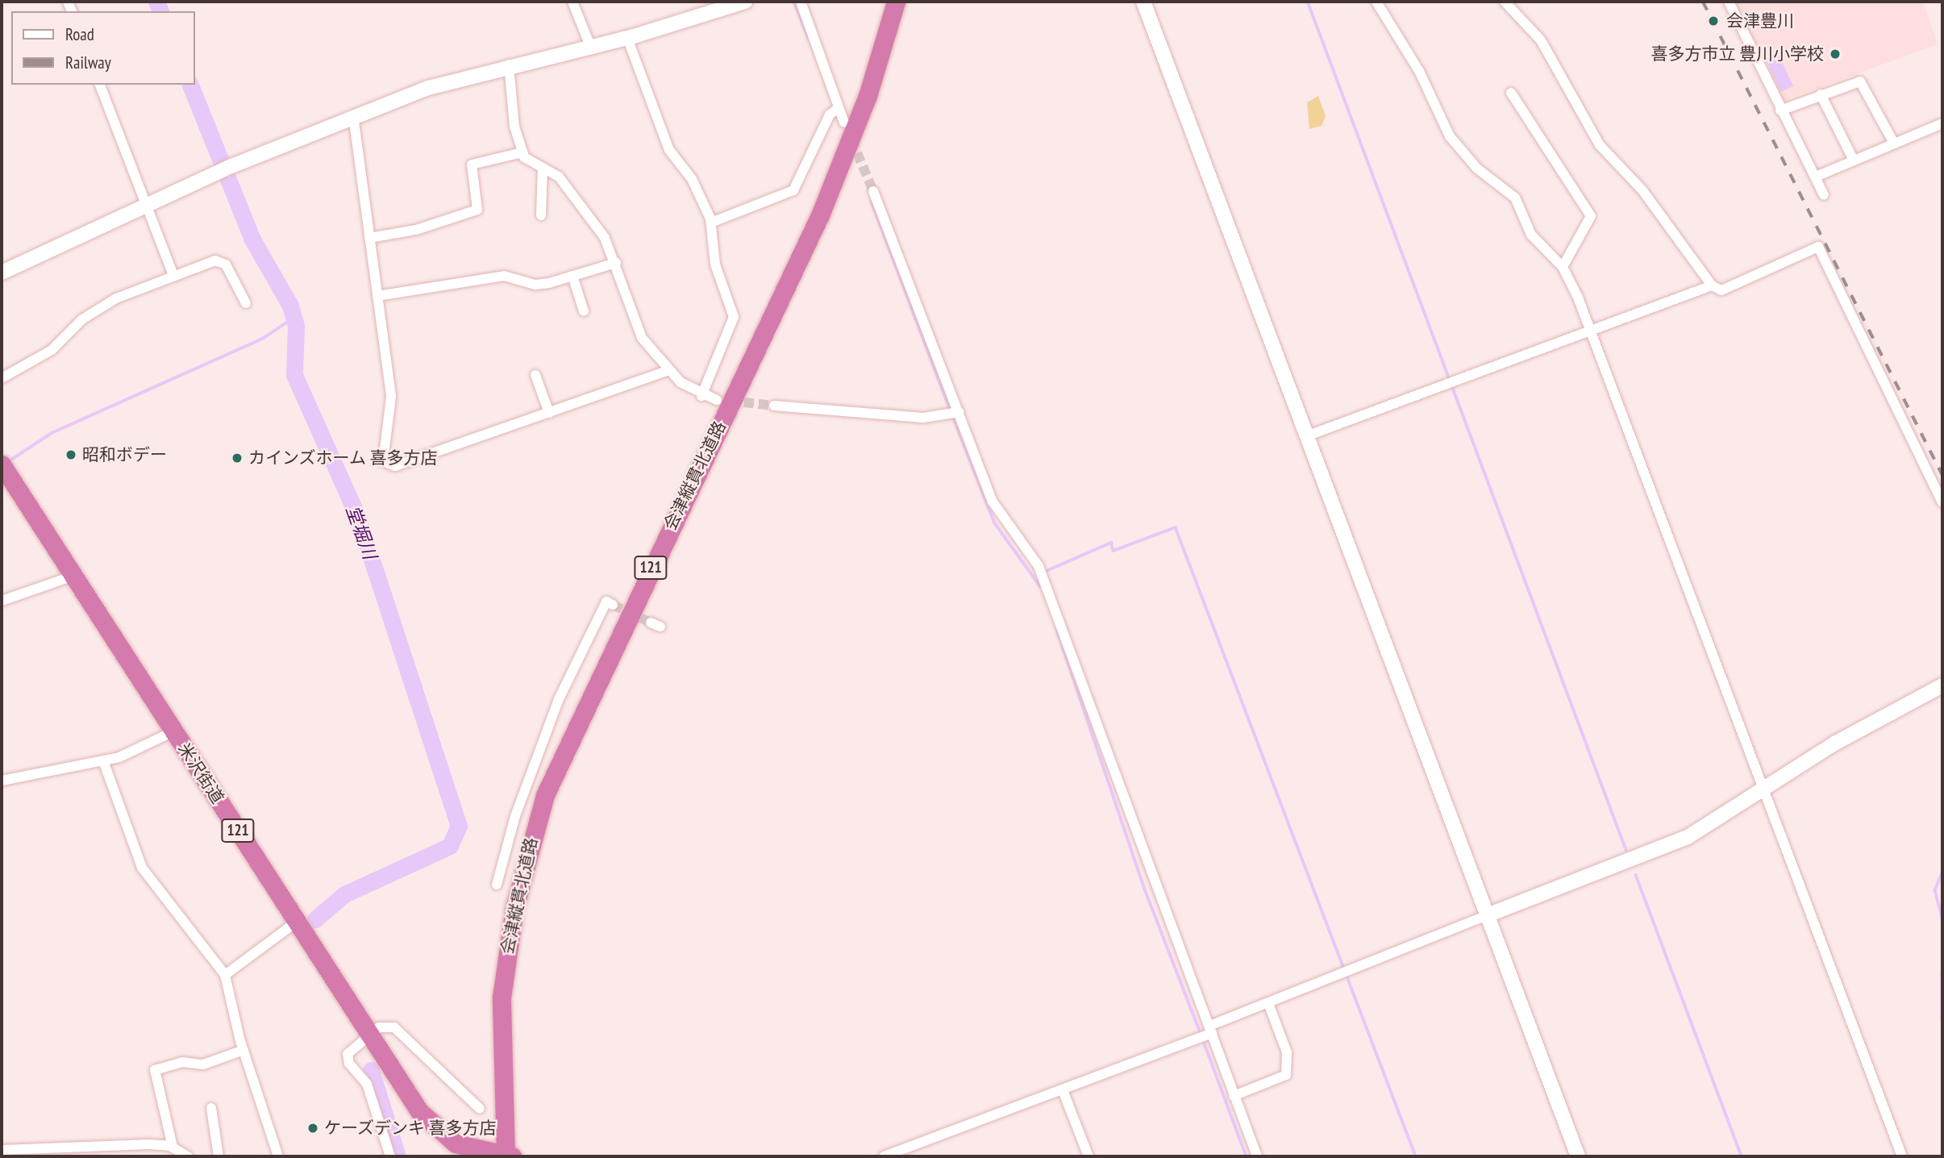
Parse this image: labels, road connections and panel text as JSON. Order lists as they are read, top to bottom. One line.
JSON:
{"streets":{"highway":["会津縦貫北道路","121","米沢街道"]},"crossings":[["会津縦貫北道路","121"],["会津縦貫北道路","米沢街道"],["121","米沢街道"]],"water":["堂堀川"],"places":["会津豊川","喜多方市立 豊川小学校","昭和ボデー","カインズホーム 喜多方店","ケーズデンキ 喜多方店"],"legend":["Road","Railway"]}
